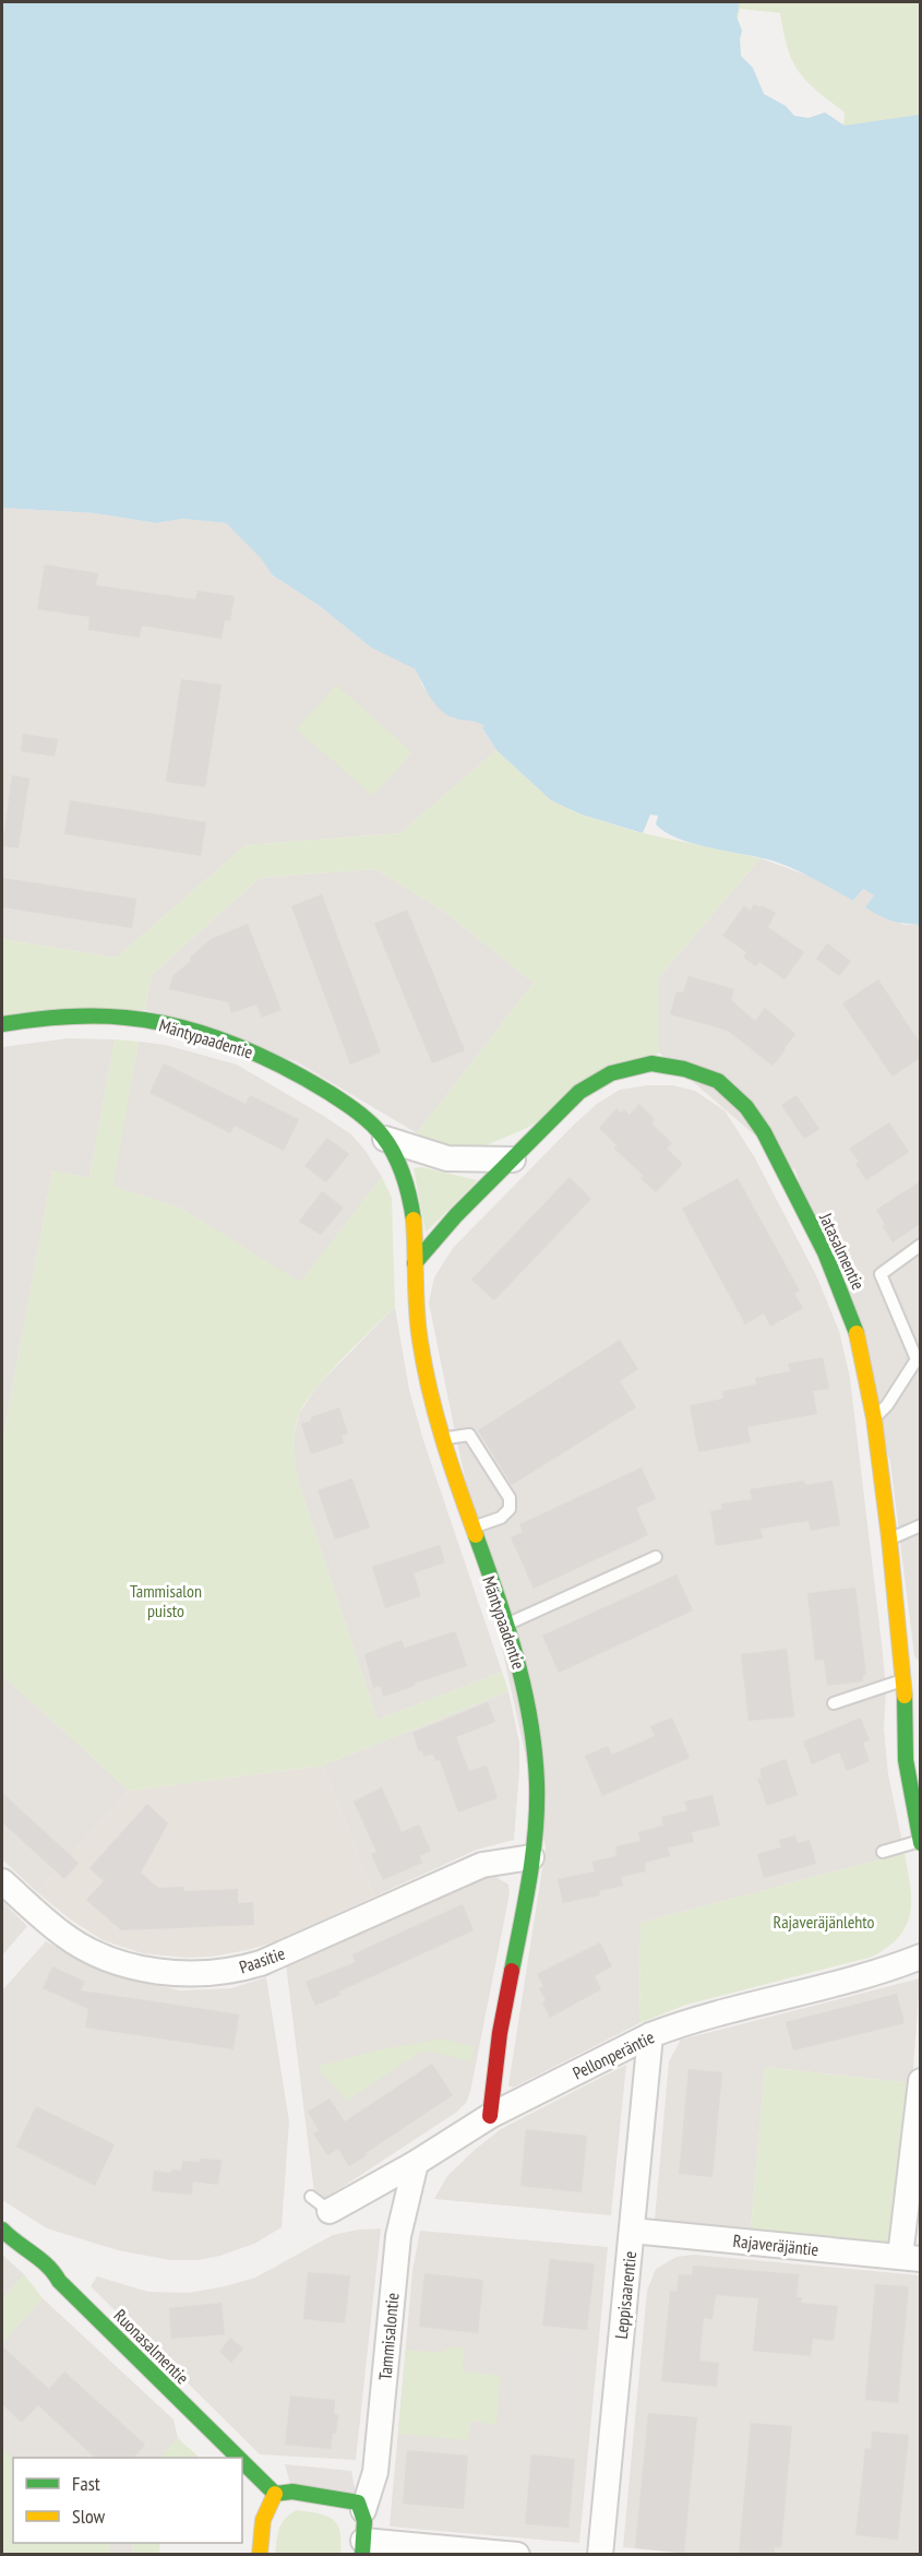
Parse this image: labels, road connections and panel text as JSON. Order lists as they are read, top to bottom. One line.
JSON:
{"streets":{"street":["Mäntypaadentie","Jatasalmentie","Paasitie","Pellonperäntie","Rajaveräjäntie","Leppisaarentie","Tammisalontie","Ruonasalmentie"]},"crossings":[["Mäntypaadentie","Jatasalmentie"],["Mäntypaadentie","Paasitie"],["Mäntypaadentie","Pellonperäntie"],["Pellonperäntie","Leppisaarentie"],["Pellonperäntie","Tammisalontie"],["Rajaveräjäntie","Leppisaarentie"]],"parks":["Tammisalon puisto","Rajaveräjänlehto"],"legend":["Fast","Slow"]}
